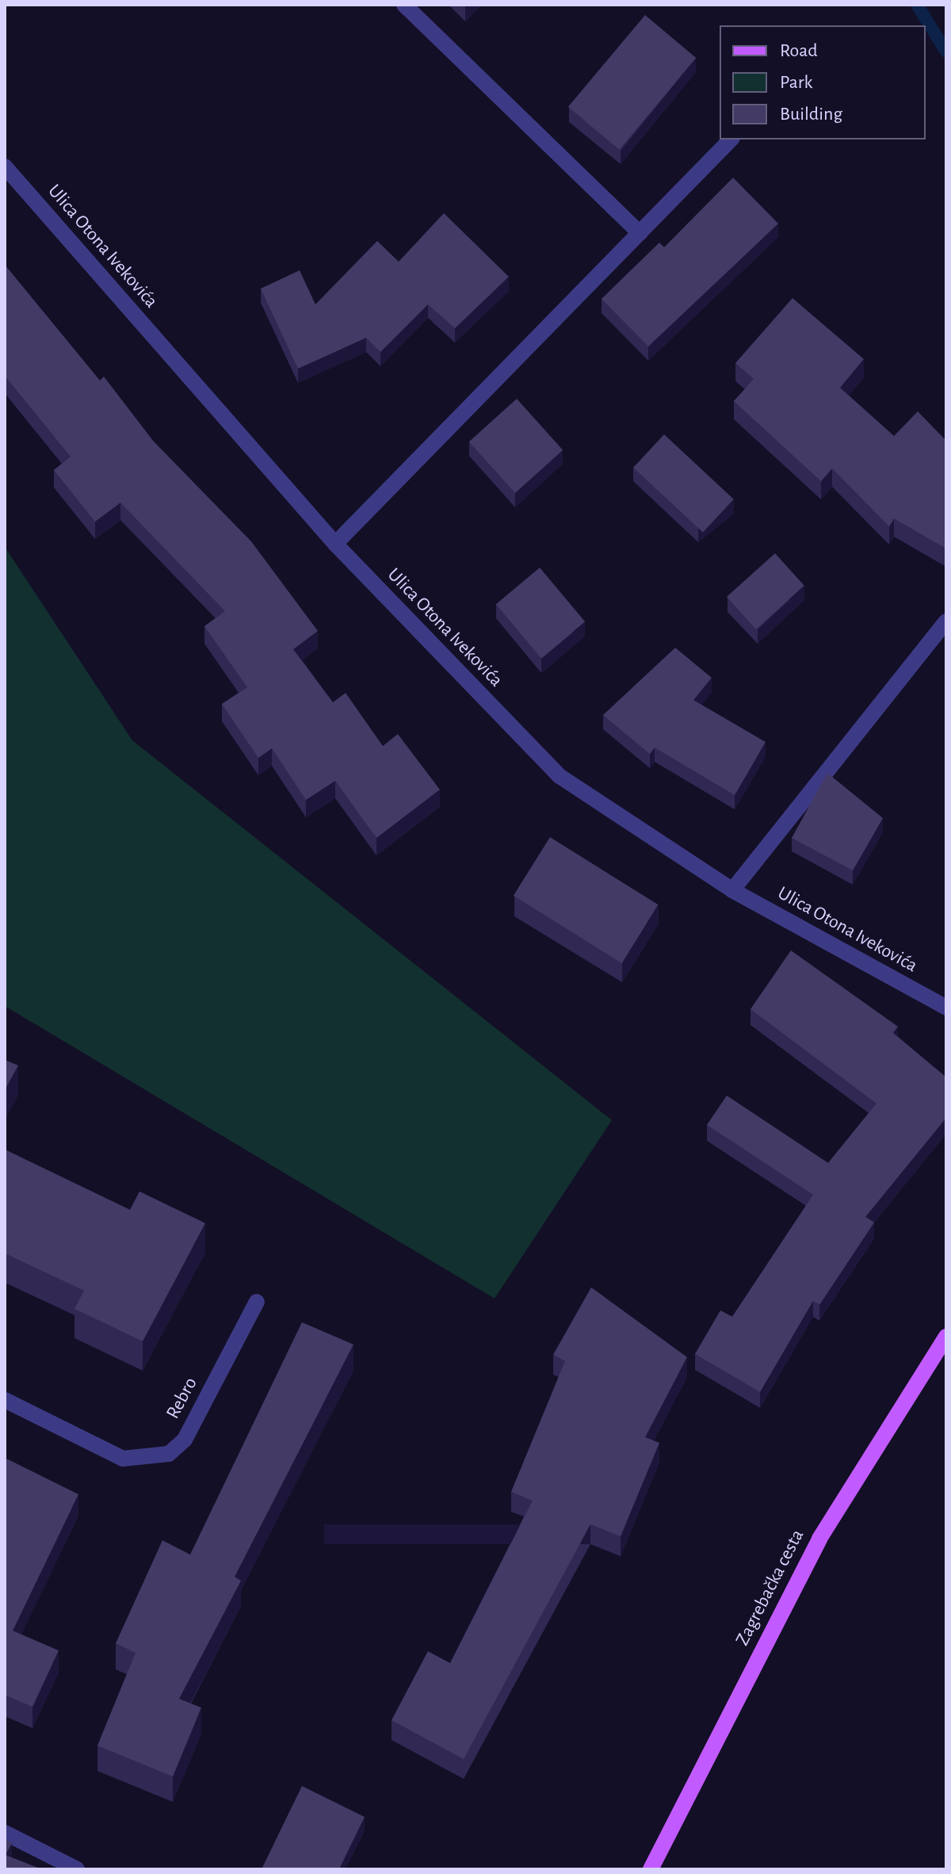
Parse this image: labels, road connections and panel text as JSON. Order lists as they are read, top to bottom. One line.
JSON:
{"streets":{"main road":["Zagrebačka cesta"],"street":["Ulica Otona Ivekovića","Rebro"]},"legend":["Road","Park","Building"]}
